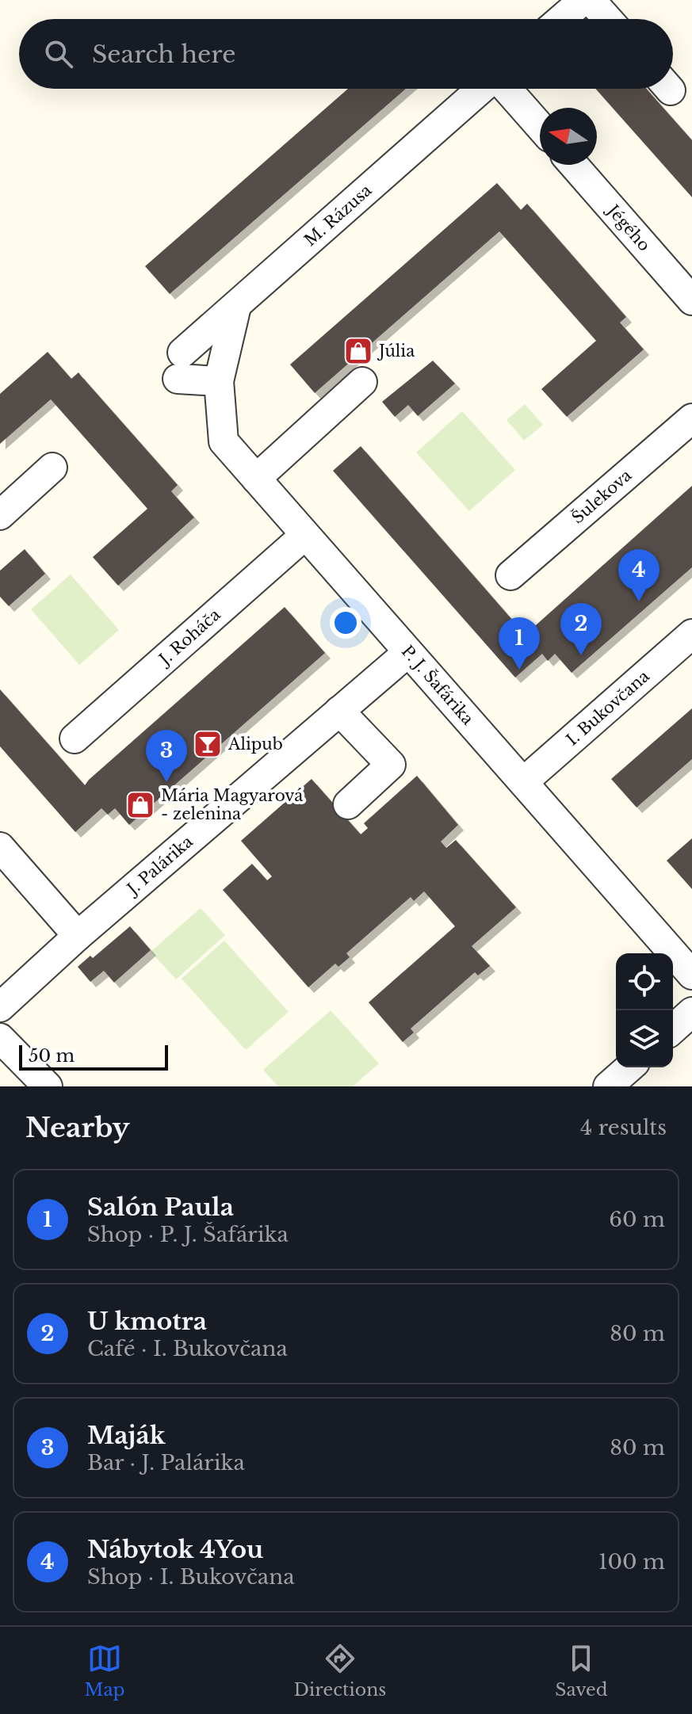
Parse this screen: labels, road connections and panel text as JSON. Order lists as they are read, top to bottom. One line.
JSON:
{"streets":{"street":["M. Rázusa","Jégého","Šulekova","J. Roháča","P. J. Šafárika","I. Bukovčana","J. Palárika"]},"crossings":[["M. Rázusa","P. J. Šafárika"],["J. Roháča","P. J. Šafárika"],["P. J. Šafárika","I. Bukovčana"],["P. J. Šafárika","J. Palárika"]],"places":{"shop":["Júlia","Mária Magyarová - zelenina"],"bar":["Alipub"]},"scale_bar":"50 m","north":"left","page":{"search":"Search here","pins":["4","2","1","3"],"scale":"50 m","heading":["Nearby","4 results"],"list":[{"mark":"1","name":"Salón Paula","note":"Shop · P. J. Šafárika","value":"60 m"},{"mark":"2","name":"U kmotra","note":"Café · I. Bukovčana","value":"80 m"},{"mark":"3","name":"Maják","note":"Bar · J. Palárika","value":"80 m"},{"mark":"4","name":"Nábytok 4You","note":"Shop · I. Bukovčana","value":"100 m"}],"nav":["Map","Directions","Saved"]}}
